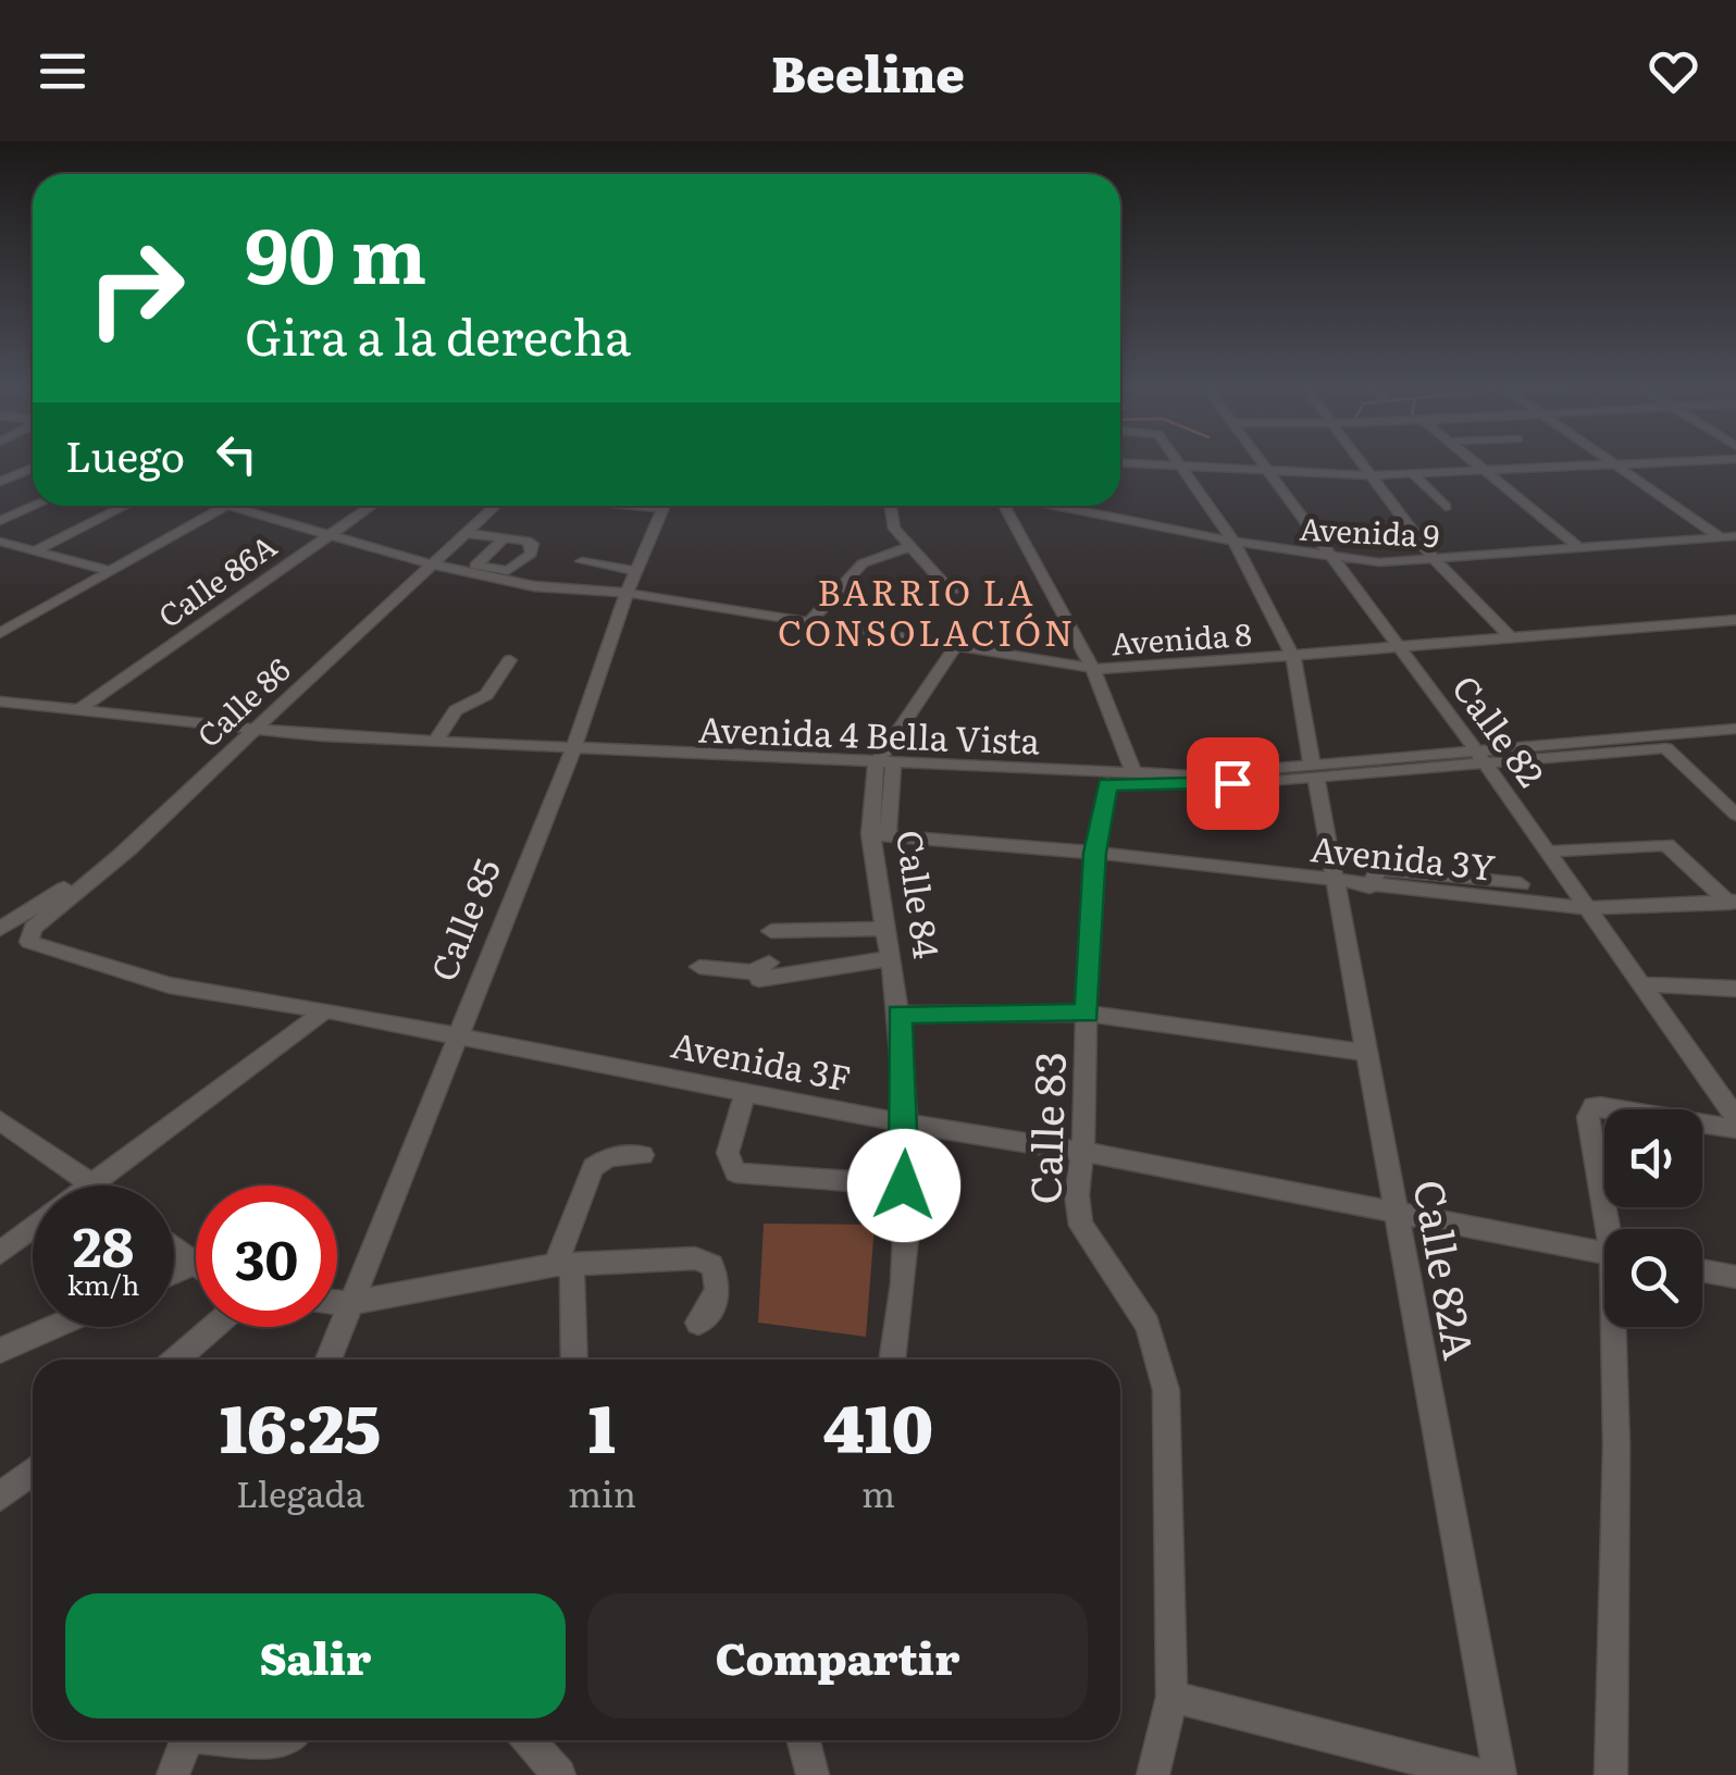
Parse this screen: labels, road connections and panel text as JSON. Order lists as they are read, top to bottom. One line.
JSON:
{"streets":{"street":["Avenida 9","Calle 86A","Avenida 8","Calle 86","Calle 82","Avenida 4 Bella Vista","Avenida 3Y","Calle 84","Calle 85","Avenida 3F","Calle 83","Calle 82A"]},"crossings":[["Avenida 9","Calle 82"],["Avenida 9","Calle 82A"],["Calle 86A","Avenida 8"],["Calle 86A","Avenida 4 Bella Vista"],["Avenida 8","Calle 86"],["Avenida 8","Calle 82"],["Avenida 8","Calle 84"],["Avenida 8","Calle 85"],["Avenida 8","Calle 82A"],["Calle 86","Avenida 4 Bella Vista"],["Calle 86","Avenida 3F"],["Calle 82","Avenida 4 Bella Vista"],["Calle 82","Avenida 3Y"],["Avenida 4 Bella Vista","Calle 84"],["Avenida 4 Bella Vista","Calle 85"],["Avenida 4 Bella Vista","Calle 83"],["Avenida 4 Bella Vista","Calle 82A"],["Avenida 3Y","Calle 84"],["Avenida 3Y","Calle 83"],["Avenida 3Y","Calle 82A"],["Calle 84","Avenida 3F"],["Calle 85","Avenida 3F"],["Avenida 3F","Calle 83"],["Avenida 3F","Calle 82A"]],"districts":["BARRIO LA CONSOLACIÓN"],"page":{"header":"Beeline","turn":["90 m","Gira a la derecha"],"then":"Luego","speed":"28 km/h","limit":"30","eta":["16:25","Llegada","1","min","410","m"],"buttons":["Salir","Compartir"]}}
